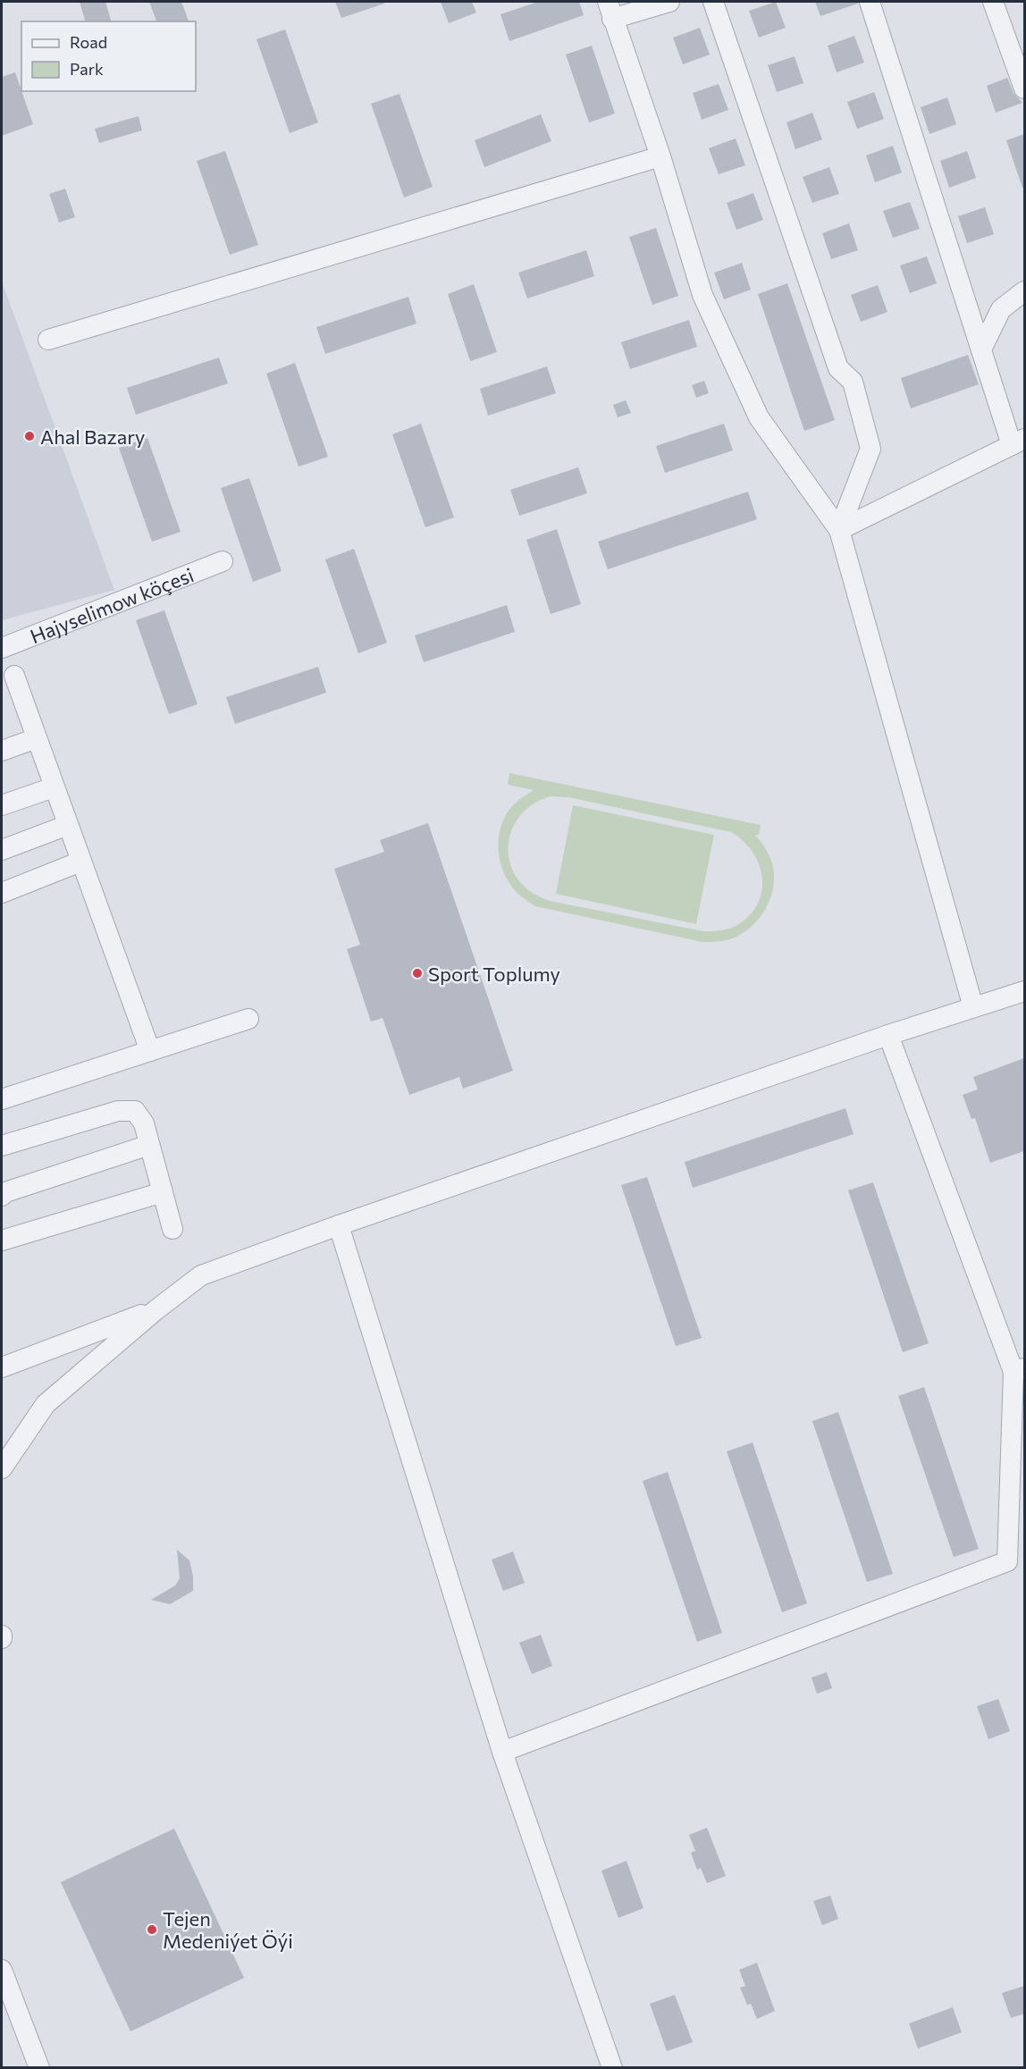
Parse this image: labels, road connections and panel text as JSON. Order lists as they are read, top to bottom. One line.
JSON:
{"streets":{"street":["Hajyselimow köçesi"]},"places":["Ahal Bazary","Sport Toplumy","Tejen Medeniýet Öýi"],"legend":["Road","Park"]}
